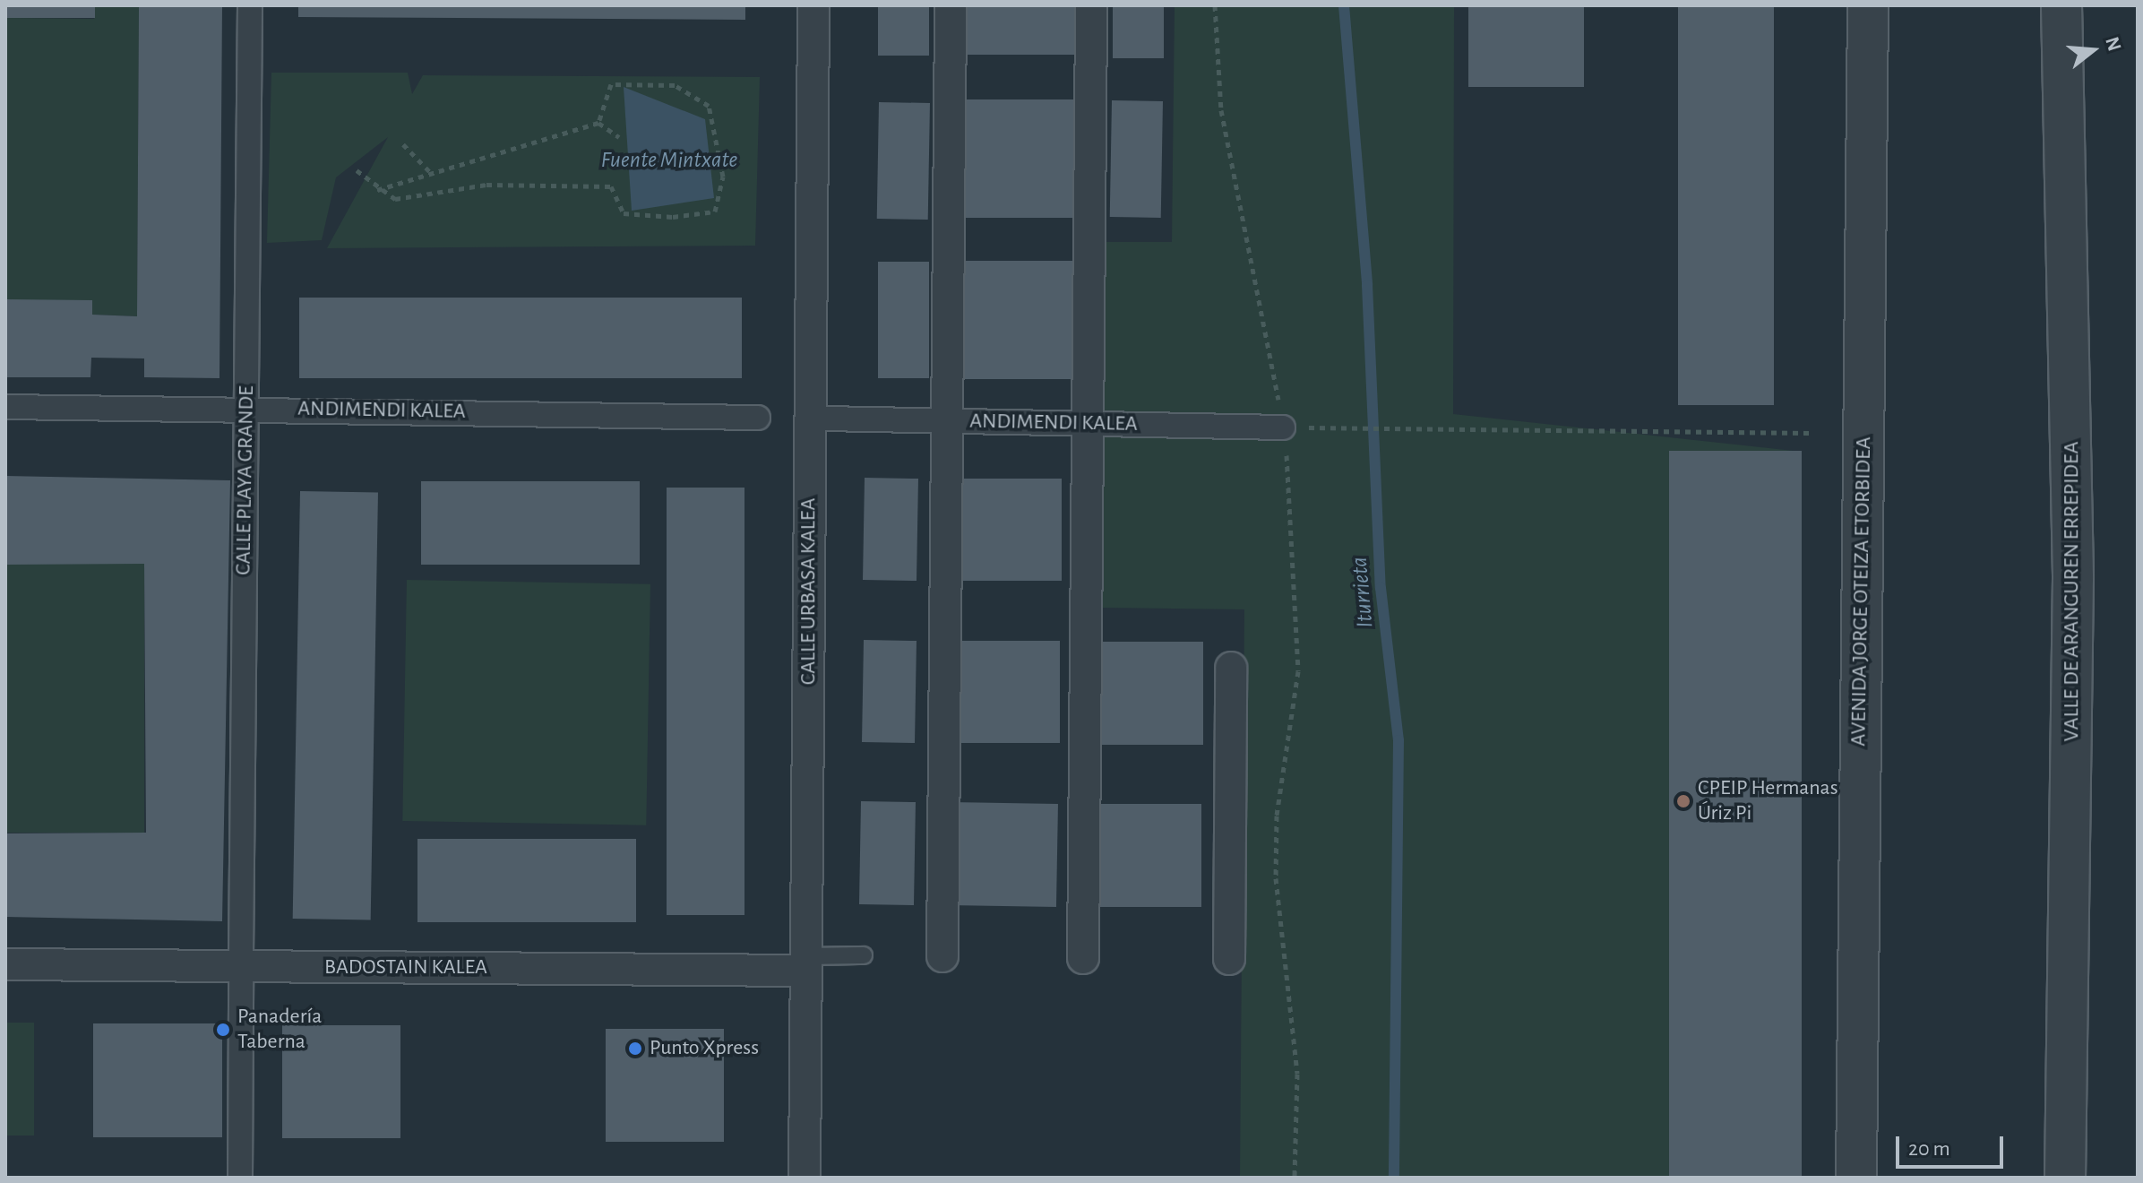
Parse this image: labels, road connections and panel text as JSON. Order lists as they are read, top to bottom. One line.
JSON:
{"streets":{"street":["ANDIMENDI KALEA","CALLE PLAYA GRANDE","CALLE URBASA KALEA","AVENIDA JORGE OTEIZA ETORBIDEA","VALLE DE ARANGUREN ERREPIDEA","BADOSTAIN KALEA"]},"crossings":[["ANDIMENDI KALEA","CALLE PLAYA GRANDE"],["CALLE URBASA KALEA","BADOSTAIN KALEA"]],"water":["Fuente Mintxate","Iturrieta"],"places":["CPEIP Hermanas Úriz Pi","Panadería Taberna","Punto Xpress"],"scale_bar":"20 m","north":"right"}
